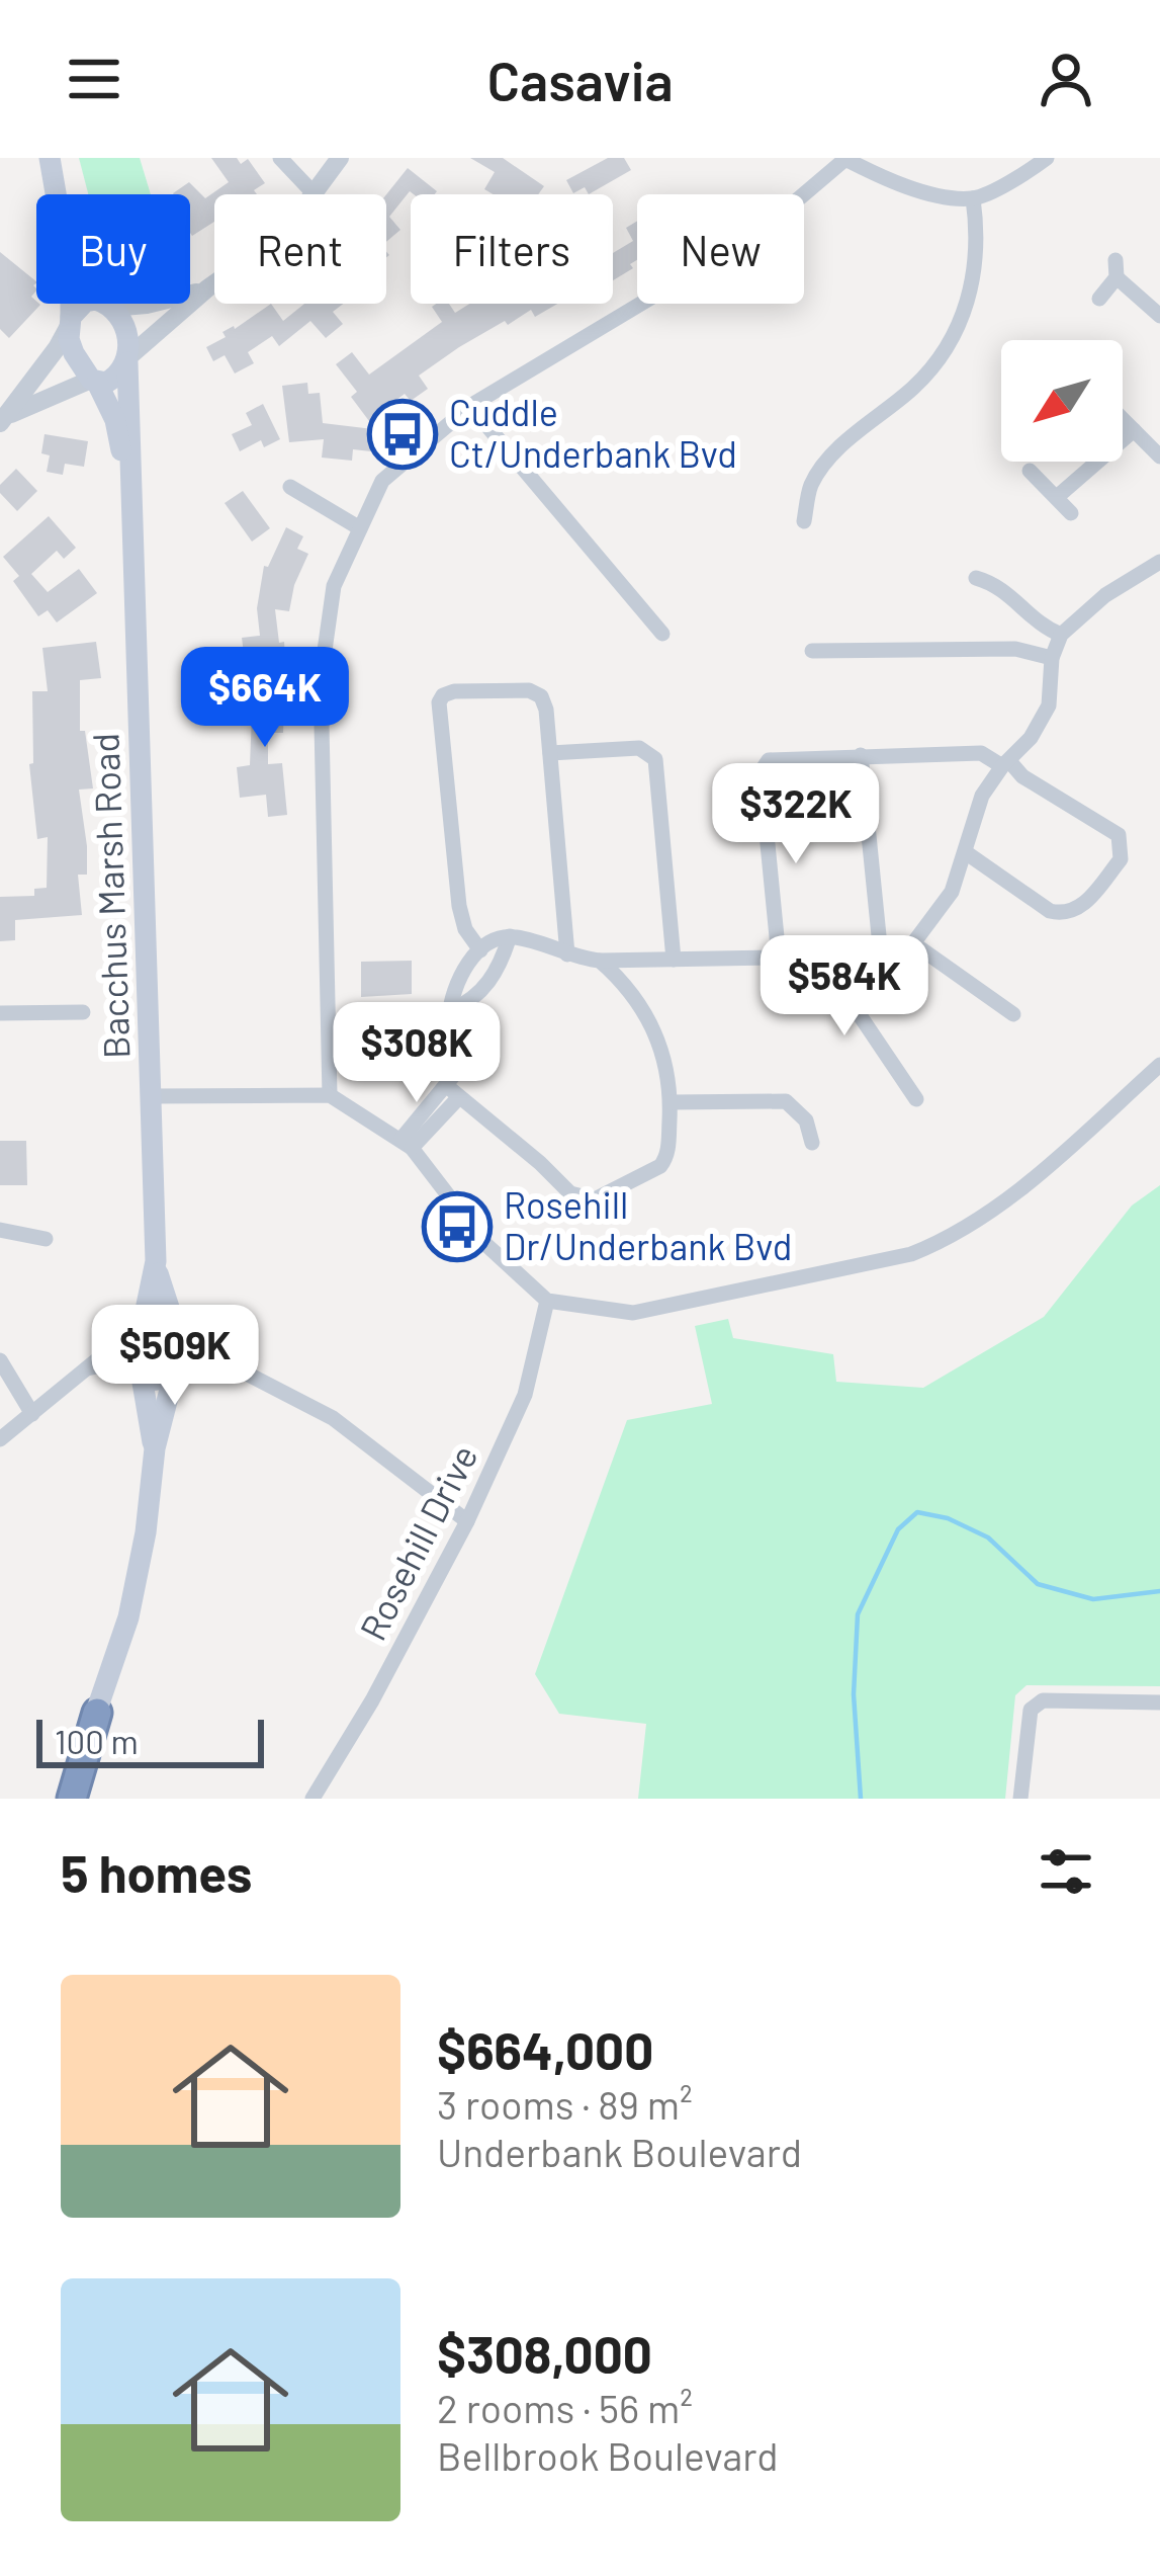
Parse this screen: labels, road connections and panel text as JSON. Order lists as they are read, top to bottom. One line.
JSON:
{"streets":{"main road":["Bacchus Marsh Road"],"street":["Rosehill Drive"]},"places":{"bus stop":["Cuddle Ct/Underbank Bvd","Rosehill Dr/Underbank Bvd"]},"scale_bar":"100 m","north":"bottom left","page":{"header":"Casavia","chip":["Buy","Rent","Filters","New"],"price":["$664K","$322K","$584K","$308K","$509K"],"scale":"100 m","heading":"5 homes","list":[{"name":"$664,000","note":"3 rooms · 89 m² · Underbank Boulevard"},{"name":"$308,000","note":"2 rooms · 56 m² · Bellbrook Boulevard"}]}}
